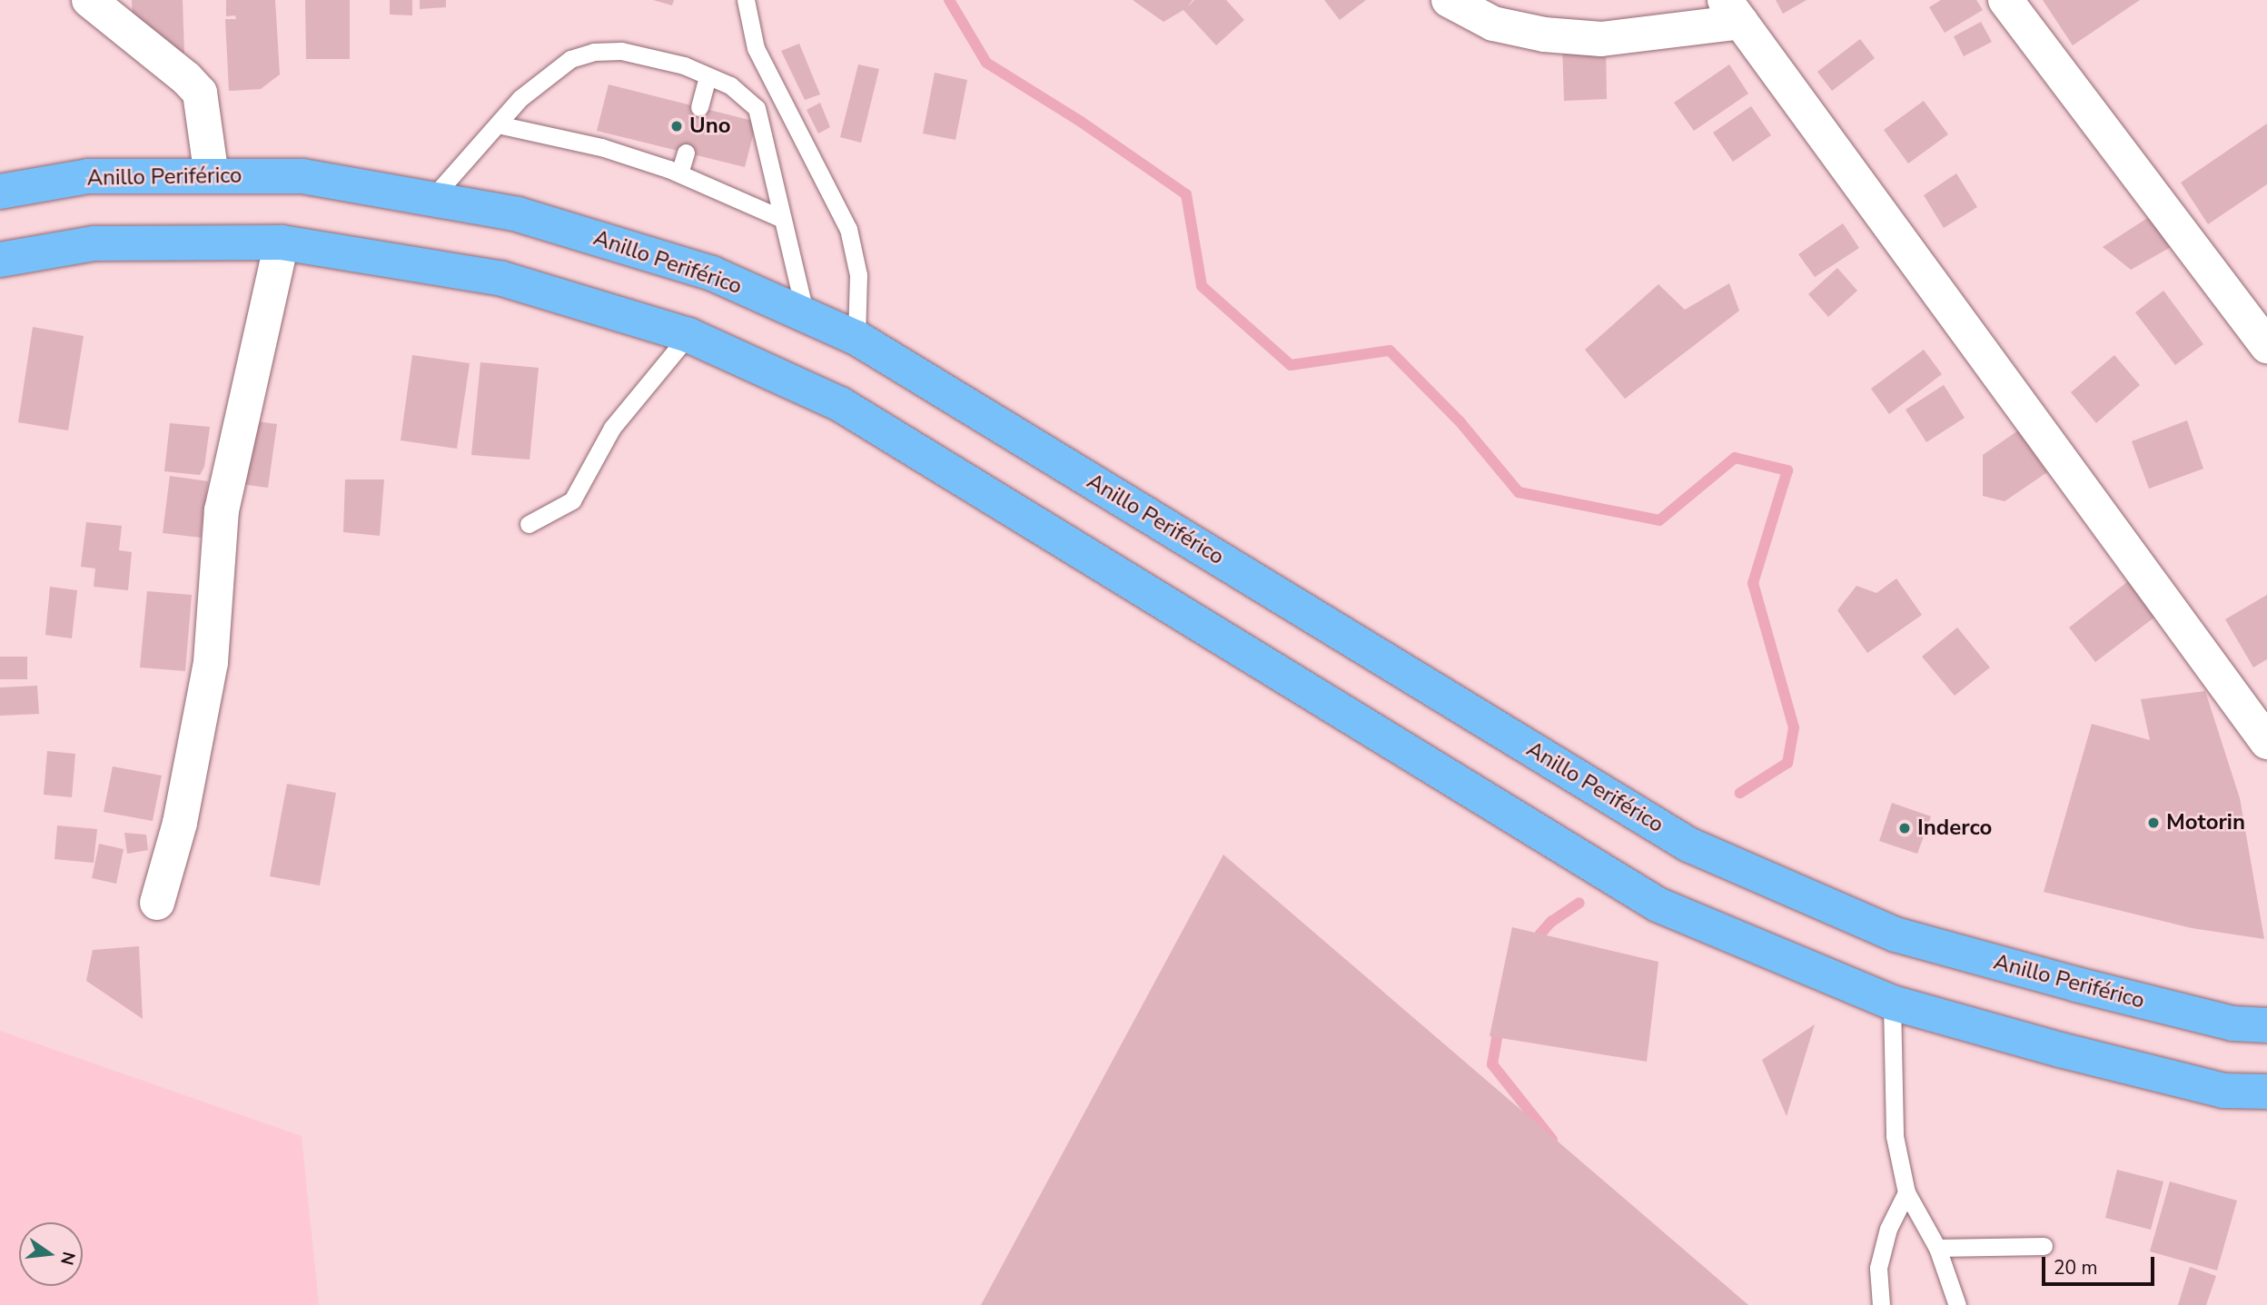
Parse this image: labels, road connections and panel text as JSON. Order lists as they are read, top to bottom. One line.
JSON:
{"streets":{"highway":["Anillo Periférico"]},"places":["Uno","Motorin","Inderco"],"scale_bar":"20 m","north":"right"}
